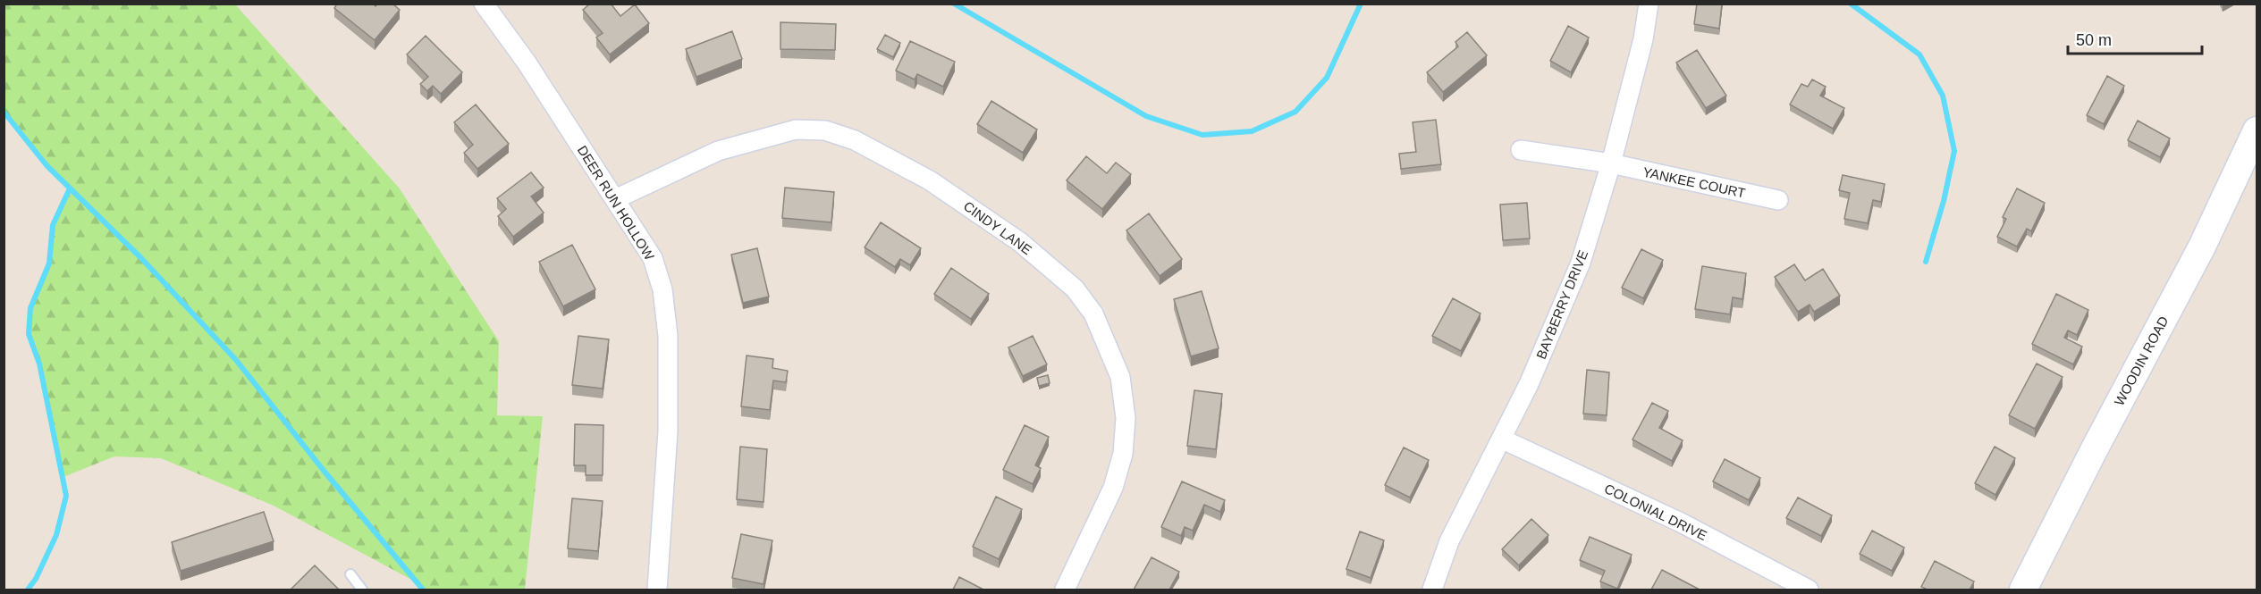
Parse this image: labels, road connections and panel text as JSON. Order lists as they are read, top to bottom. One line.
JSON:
{"streets":{"street":["YANKEE COURT","DEER RUN HOLLOW","CINDY LANE","BAYBERRY DRIVE","WOODIN ROAD","COLONIAL DRIVE"]},"crossings":[["YANKEE COURT","BAYBERRY DRIVE"],["DEER RUN HOLLOW","CINDY LANE"],["BAYBERRY DRIVE","COLONIAL DRIVE"]],"scale_bar":"50 m"}
